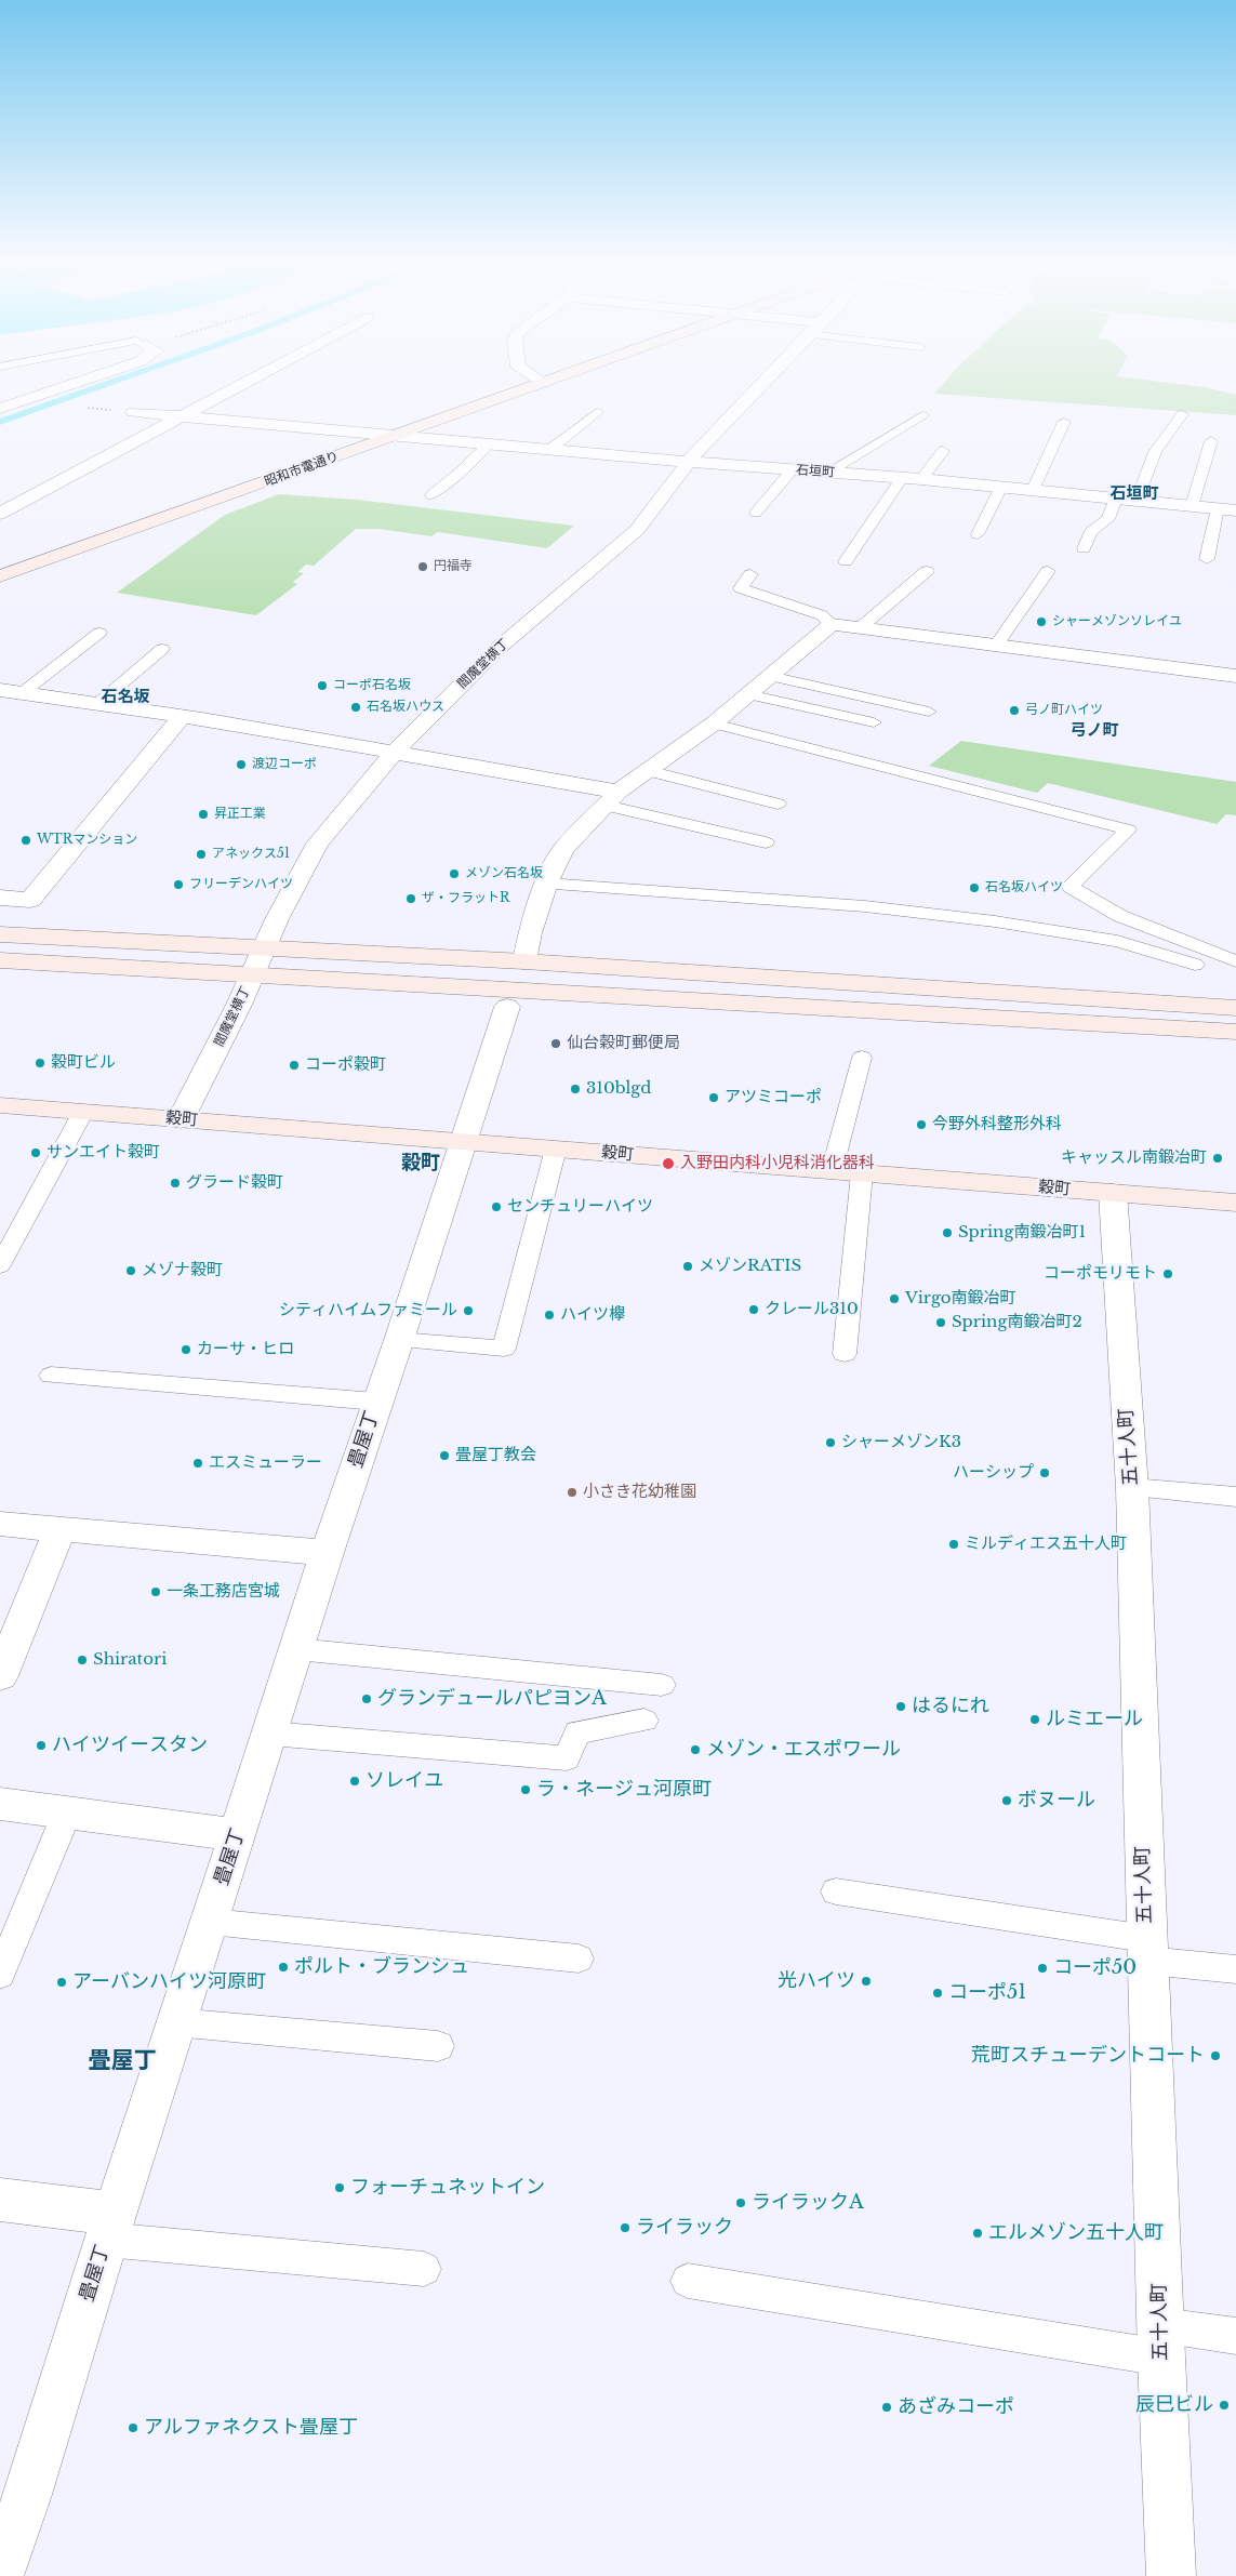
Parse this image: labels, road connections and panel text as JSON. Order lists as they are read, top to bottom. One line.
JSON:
{"streets":{"street":["昭和市電通り","石垣町","閻魔堂横丁","穀町","畳屋丁","五十人町"]},"crossings":[["昭和市電通り","石垣町"],["石垣町","閻魔堂横丁"],["閻魔堂横丁","穀町"],["穀町","畳屋丁"],["穀町","五十人町"]],"districts":["石垣町","石名坂","弓ノ町","穀町","畳屋丁"],"places":["円福寺","シャーメゾンソレイユ","コーポ石名坂","石名坂ハウス","弓ノ町ハイツ","渡辺コーポ","昇正工業","WTRマンション","アネックス51","メゾン石名坂","フリーデンハイツ","石名坂ハイツ","ザ・フラットR","仙台穀町郵便局","穀町ビル","コーポ穀町","310blgd","アツミコーポ","今野外科整形外科","サンエイト穀町","キャッスル南鍛冶町","入野田内科小児科消化器科","グラード穀町","センチュリーハイツ","Spring南鍛冶町1","メゾンRATIS","メゾナ穀町","コーポモリモト","Virgo南鍛冶町","クレール310","シティハイムファミール","ハイツ欅","Spring南鍛冶町2","カーサ・ヒロ","シャーメゾンK3","畳屋丁教会","エスミューラー","ハーシップ","小さき花幼稚園","ミルディエス五十人町","一条工務店宮城","Shiratori","グランデュールパピヨンA","はるにれ","ルミエール","ハイツイースタン","メゾン・エスポワール","ソレイユ","ラ・ネージュ河原町","ボヌール","ポルト・ブランシュ","コーポ50","光ハイツ","アーバンハイツ河原町","コーポ51","荒町スチューデントコート","フォーチュネットイン","ライラックA","ライラック","エルメゾン五十人町","辰巳ビル","あざみコーポ","アルファネクスト畳屋丁"]}
